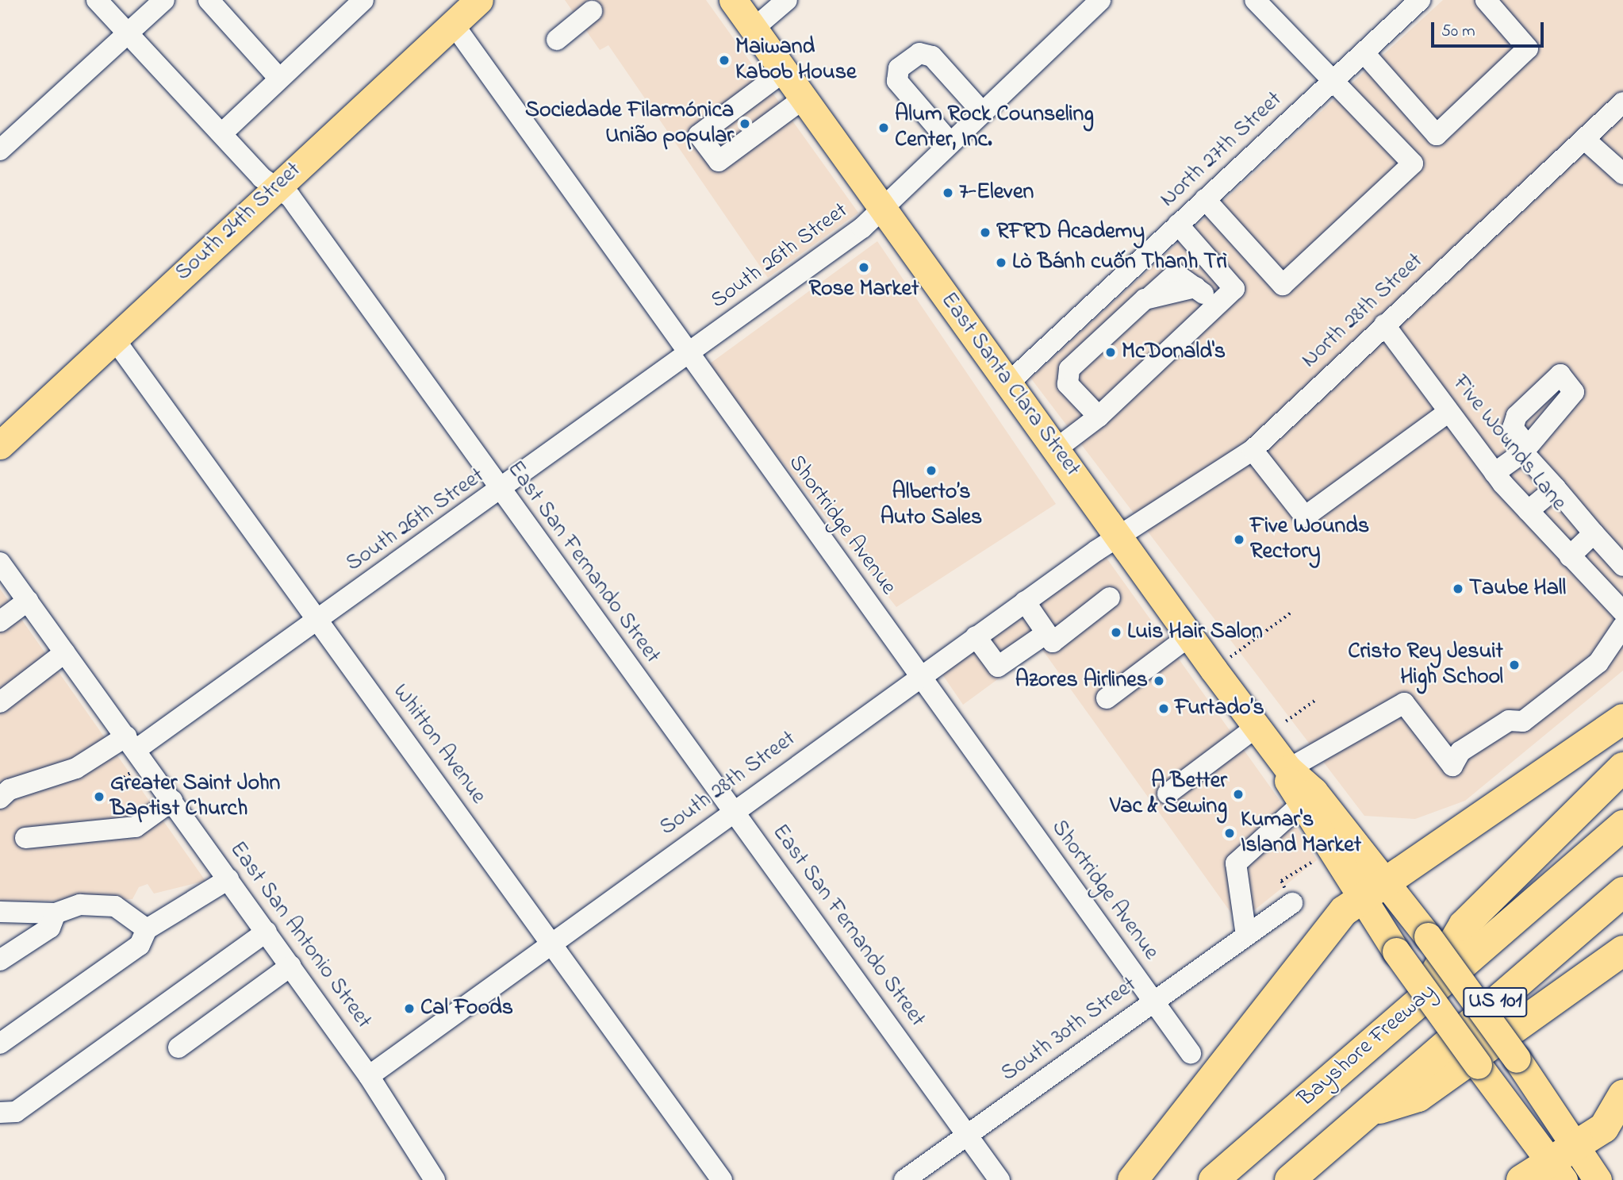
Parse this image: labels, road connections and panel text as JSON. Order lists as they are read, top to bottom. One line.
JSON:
{"streets":{"highway":["US 101","Bayshore Freeway"],"main road":["South 24th Street","East Santa Clara Street"],"street":["North 27th Street","South 26th Street","North 28th Street","Five Wounds Lane","Shortridge Avenue","East San Fernando Street","Whitton Avenue","South 28th Street","East San Antonio Street","South 30th Street"]},"crossings":[["North 27th Street","East Santa Clara Street"],["South 24th Street","Shortridge Avenue"],["South 24th Street","East San Fernando Street"],["South 24th Street","Whitton Avenue"],["South 26th Street","East Santa Clara Street"],["South 26th Street","Shortridge Avenue"],["South 26th Street","East San Fernando Street"],["South 26th Street","Whitton Avenue"],["South 26th Street","East San Antonio Street"],["North 28th Street","East Santa Clara Street"],["North 28th Street","Five Wounds Lane"],["North 28th Street","South 28th Street"],["East Santa Clara Street","South 28th Street"],["Shortridge Avenue","South 28th Street"],["Shortridge Avenue","South 30th Street"],["East San Fernando Street","South 28th Street"],["East San Fernando Street","South 30th Street"],["Whitton Avenue","South 28th Street"],["South 28th Street","East San Antonio Street"]],"places":["Maiwand Kabob House","Sociedade Filarmónica União popular","Alum Rock Counseling Center, Inc.","7-Eleven","RFRD Academy","Lò Bánh cuốn Thanh Trì","Rose Market","McDonald's","Alberto’s Auto Sales","Five Wounds Rectory","Taube Hall","Luis Hair Salon","Cristo Rey Jesuit High School","Azores Airlines","Furtado’s","A Better Vac & Sewing","Greater Saint John Baptist Church","Kumar's Island Market","Cal Foods"],"scale_bar":"50 m"}
